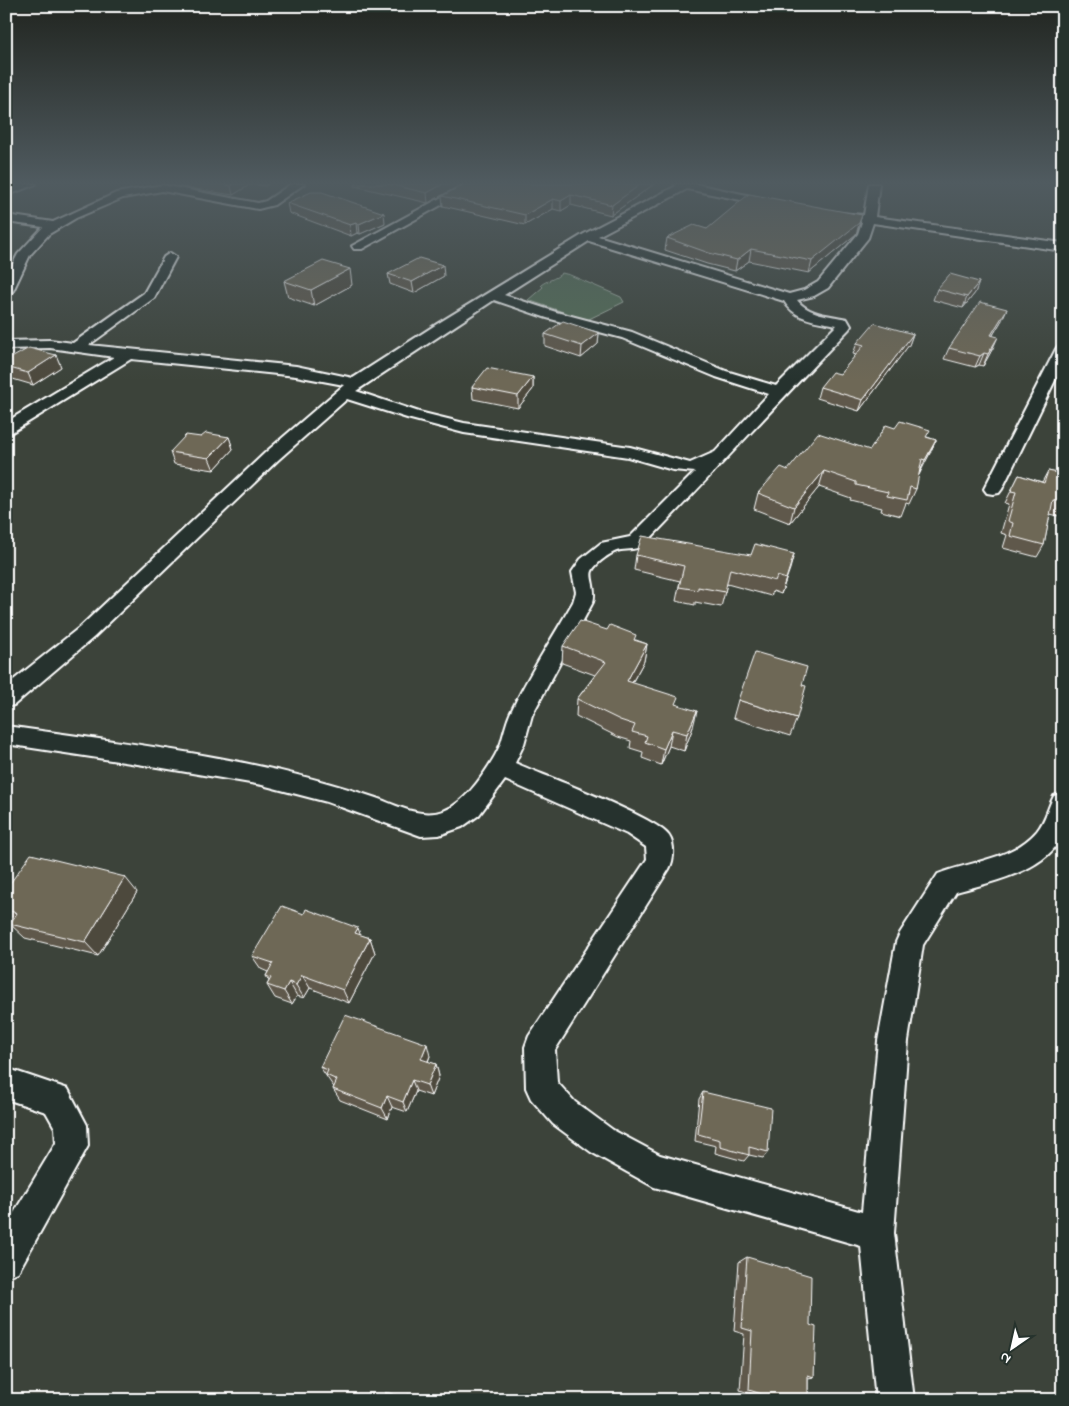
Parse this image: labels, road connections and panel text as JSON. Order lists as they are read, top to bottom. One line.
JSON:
{"north":"bottom left"}
